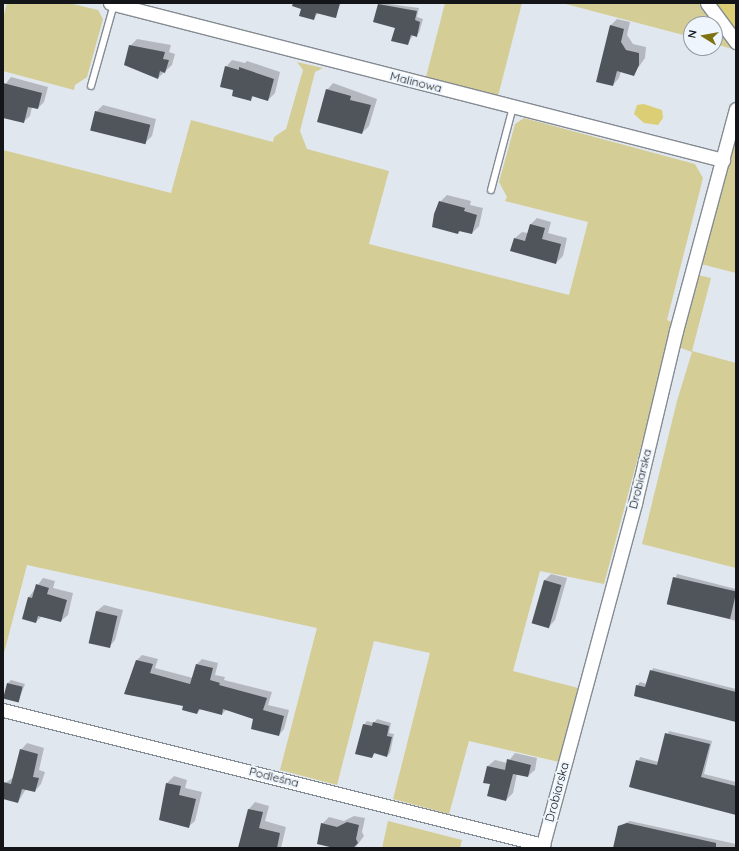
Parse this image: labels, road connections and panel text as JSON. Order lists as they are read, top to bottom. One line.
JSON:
{"streets":{"street":["Malinowa","Drobiarska","Podleśna"]},"crossings":[["Malinowa","Drobiarska"],["Drobiarska","Podleśna"]],"north":"left"}
